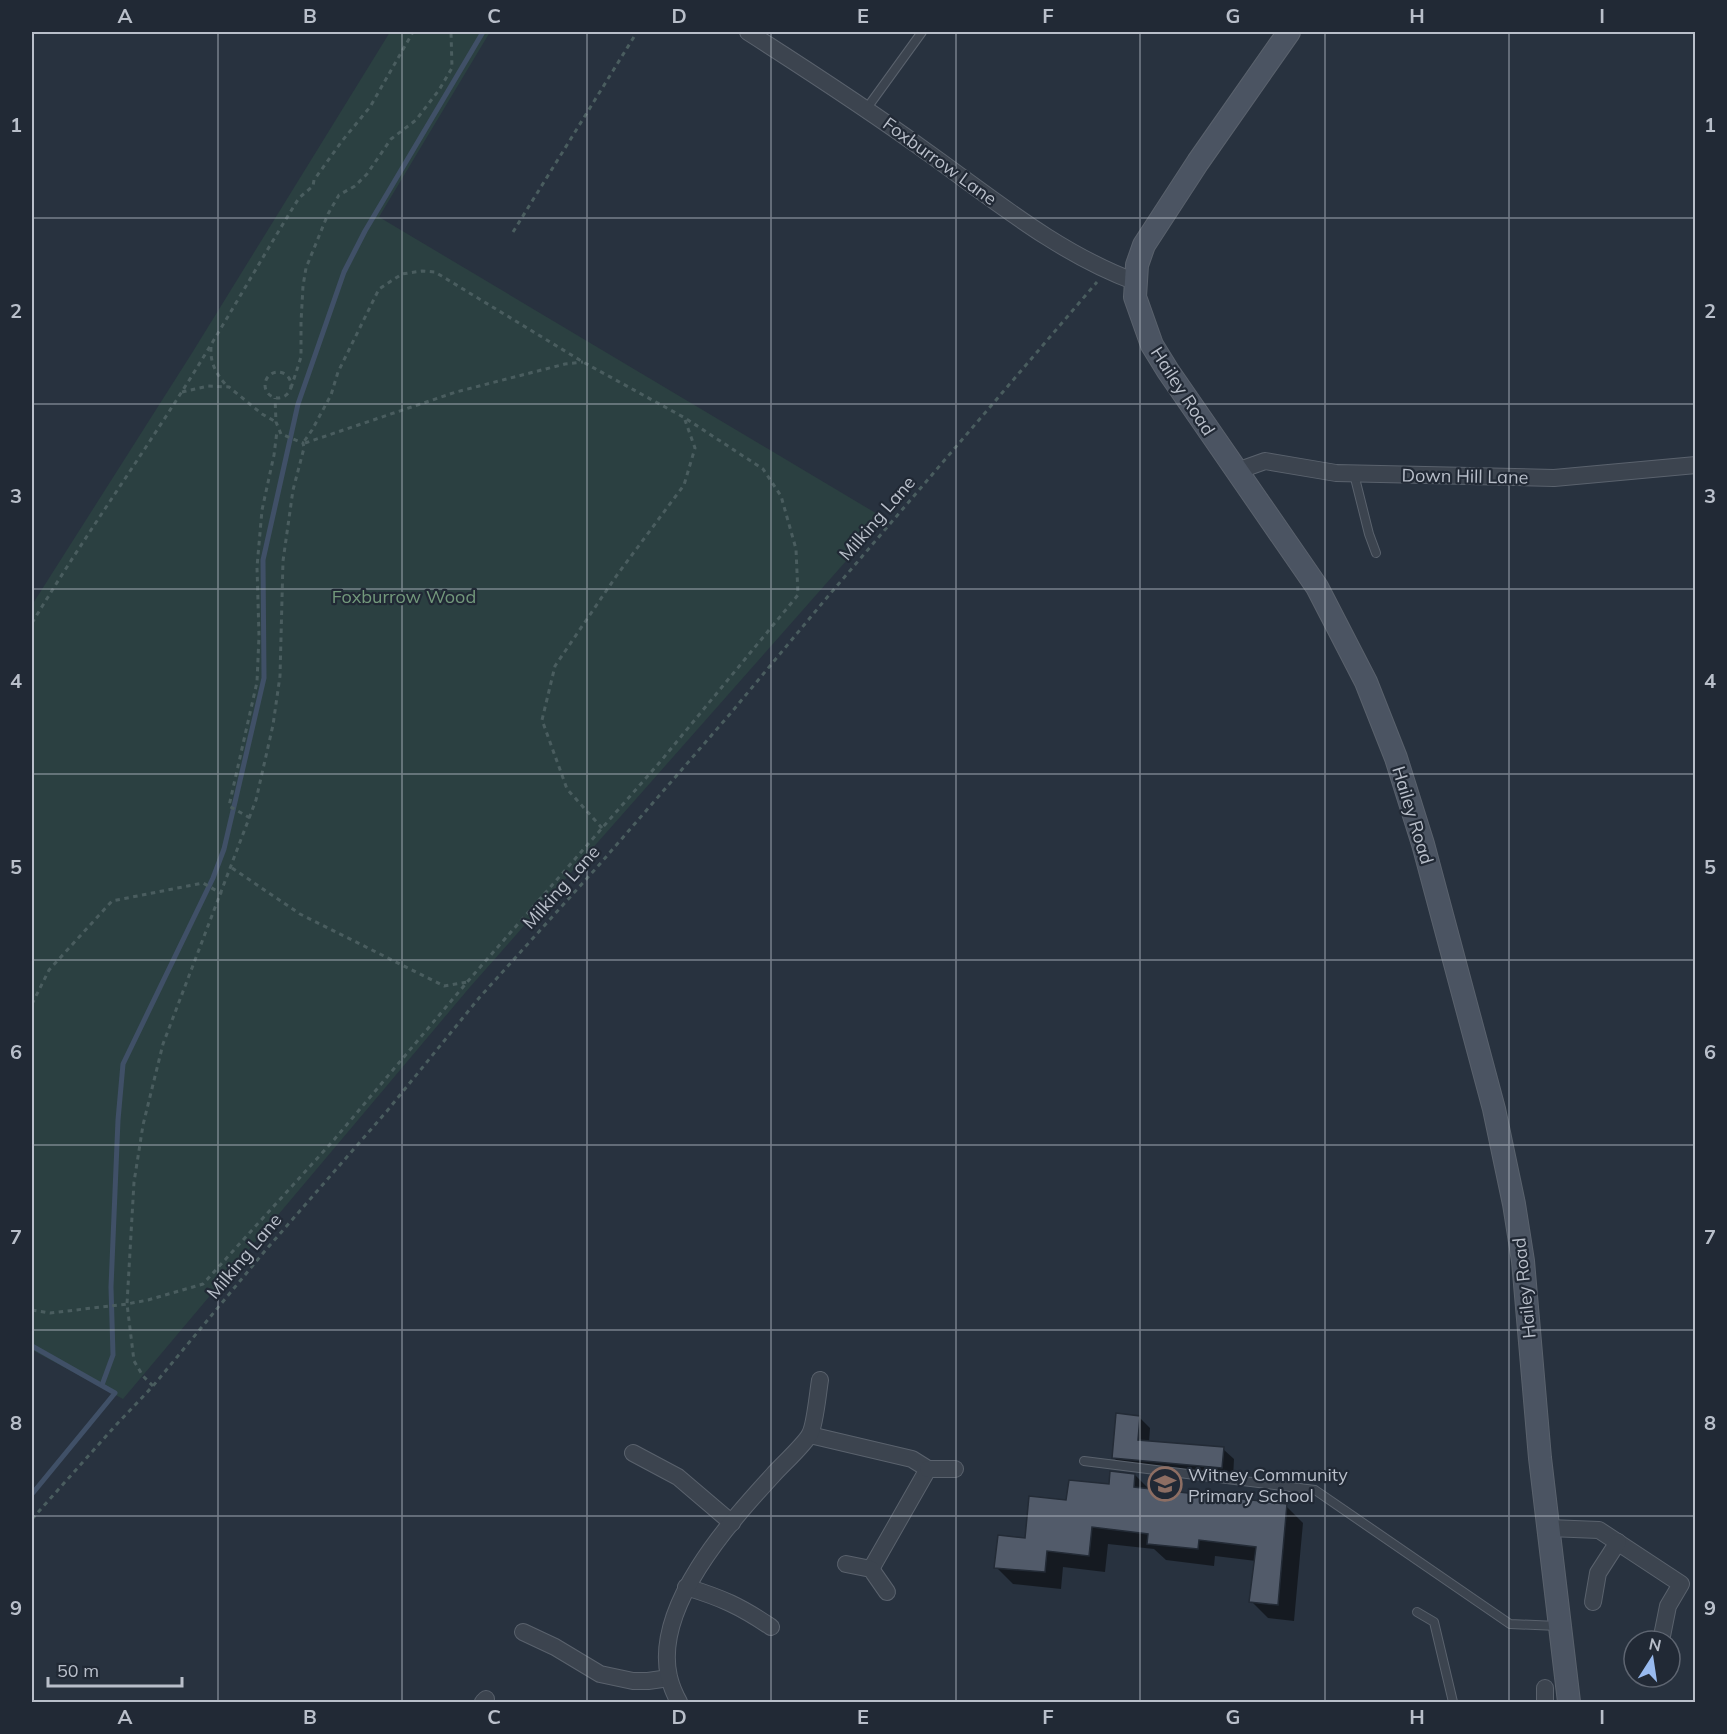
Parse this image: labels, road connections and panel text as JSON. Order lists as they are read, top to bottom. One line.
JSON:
{"streets":{"main road":["Hailey Road"],"street":["Foxburrow Lane","Down Hill Lane"],"path":["Milking Lane"]},"crossings":[["Foxburrow Lane","Hailey Road"],["Foxburrow Lane","Milking Lane"],["Hailey Road","Down Hill Lane"]],"parks":["Foxburrow Wood"],"places":{"school or university":["Witney Community Primary School"]},"scale_bar":"50 m","north":"top","grid":{"columns":["A","B","C","D","E","F","G","H","I"],"rows":["1","2","3","4","5","6","7","8","9"]}}
